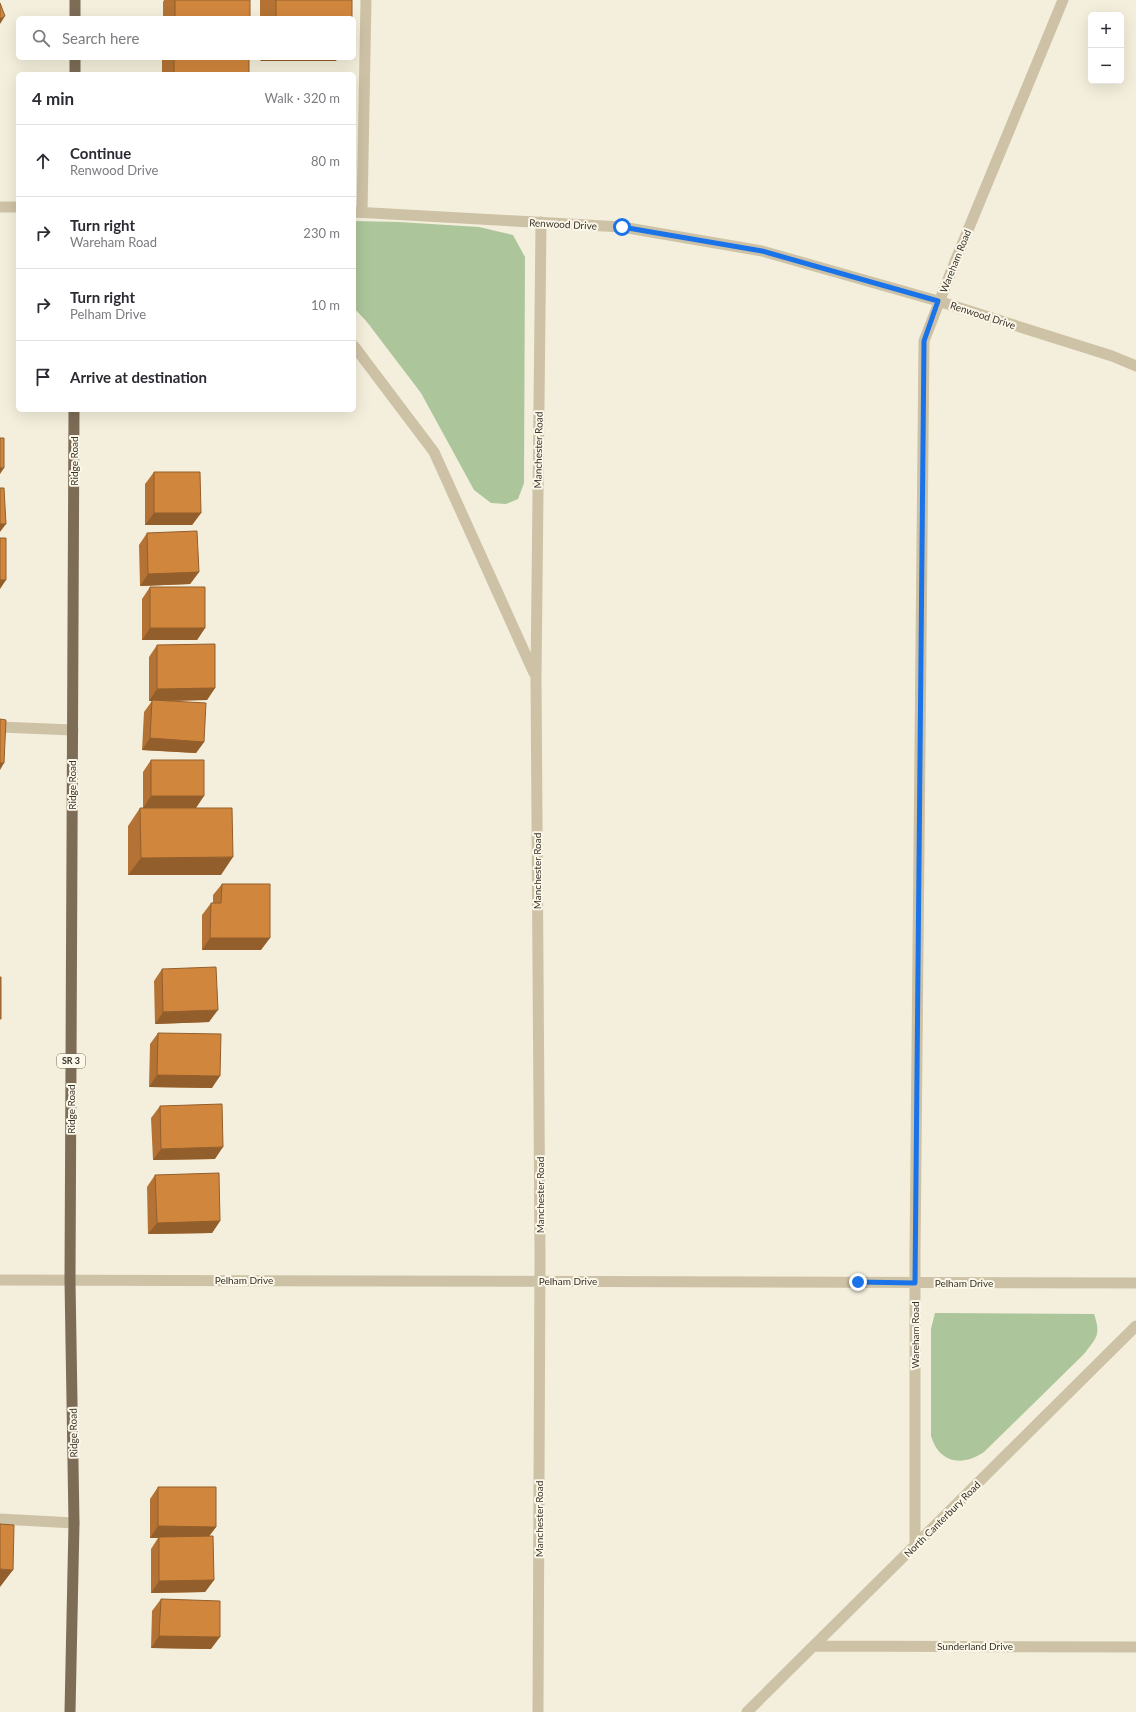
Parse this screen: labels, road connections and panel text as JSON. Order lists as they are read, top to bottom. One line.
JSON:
{"streets":{"main road":["Ridge Road","SR 3"],"street":["Renwood Drive","Wareham Road","Manchester Road","Pelham Drive","North Canterbury Road","Sunderland Drive"]},"crossings":[["Renwood Drive","Wareham Road"],["Renwood Drive","Manchester Road"],["Wareham Road","Pelham Drive"],["Wareham Road","North Canterbury Road"],["Manchester Road","Pelham Drive"],["Ridge Road","Pelham Drive"],["North Canterbury Road","Sunderland Drive"]],"page":{"map_buttons":["+","−"],"search":"Search here","heading":["4 min","Walk · 320 m"],"list":[["Continue","Renwood Drive","80 m"],["Turn right","Wareham Road","230 m"],["Turn right","Pelham Drive","10 m"],"Arrive at destination"]}}
